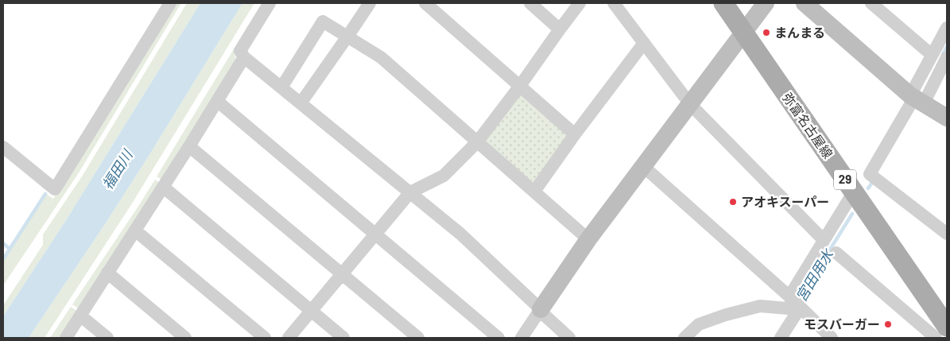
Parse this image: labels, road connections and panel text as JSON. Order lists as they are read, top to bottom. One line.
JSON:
{"streets":{"main road":["弥富名古屋線","29"]},"water":["福田川","宮田用水"],"places":["まんまる","アオキスーパー","モスバーガー"]}
